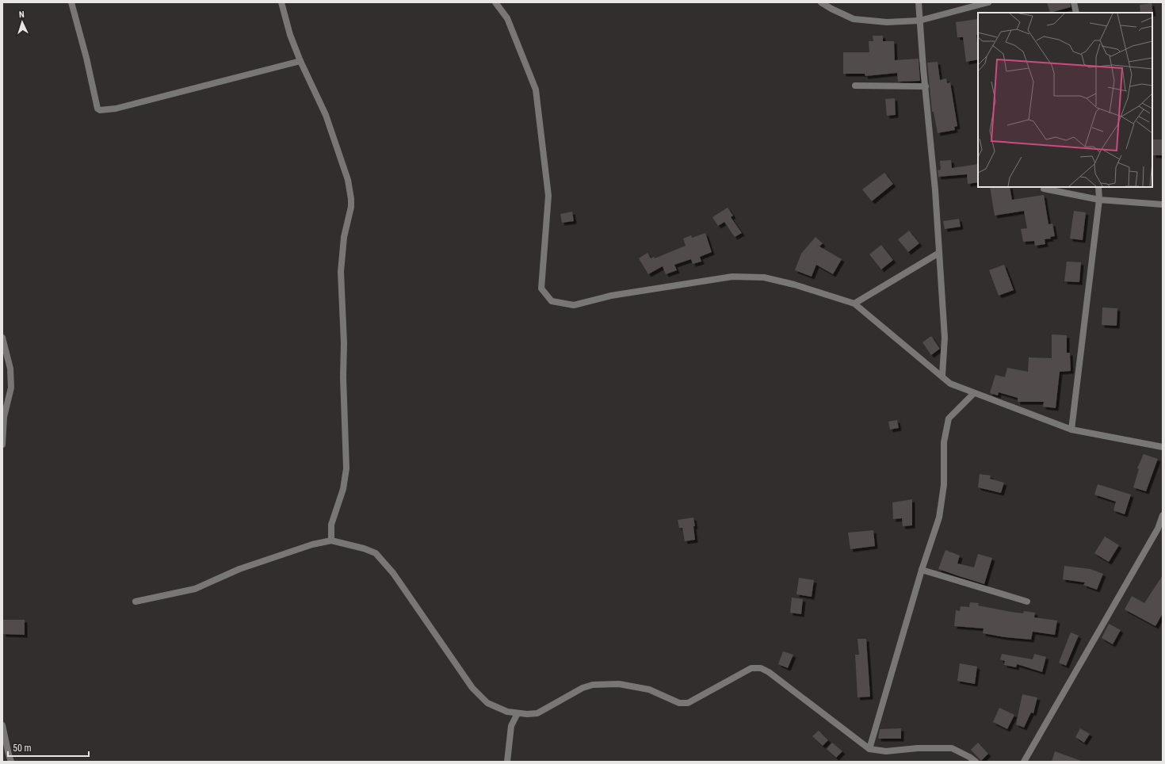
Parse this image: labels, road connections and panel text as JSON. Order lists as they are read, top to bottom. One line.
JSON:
{"scale_bar":"50 m","north":"top"}
